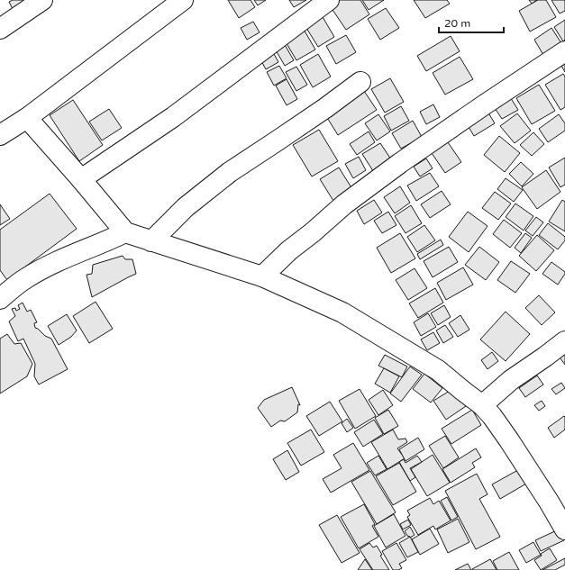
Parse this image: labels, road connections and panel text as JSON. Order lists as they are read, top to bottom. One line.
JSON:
{"scale_bar":"20 m"}
